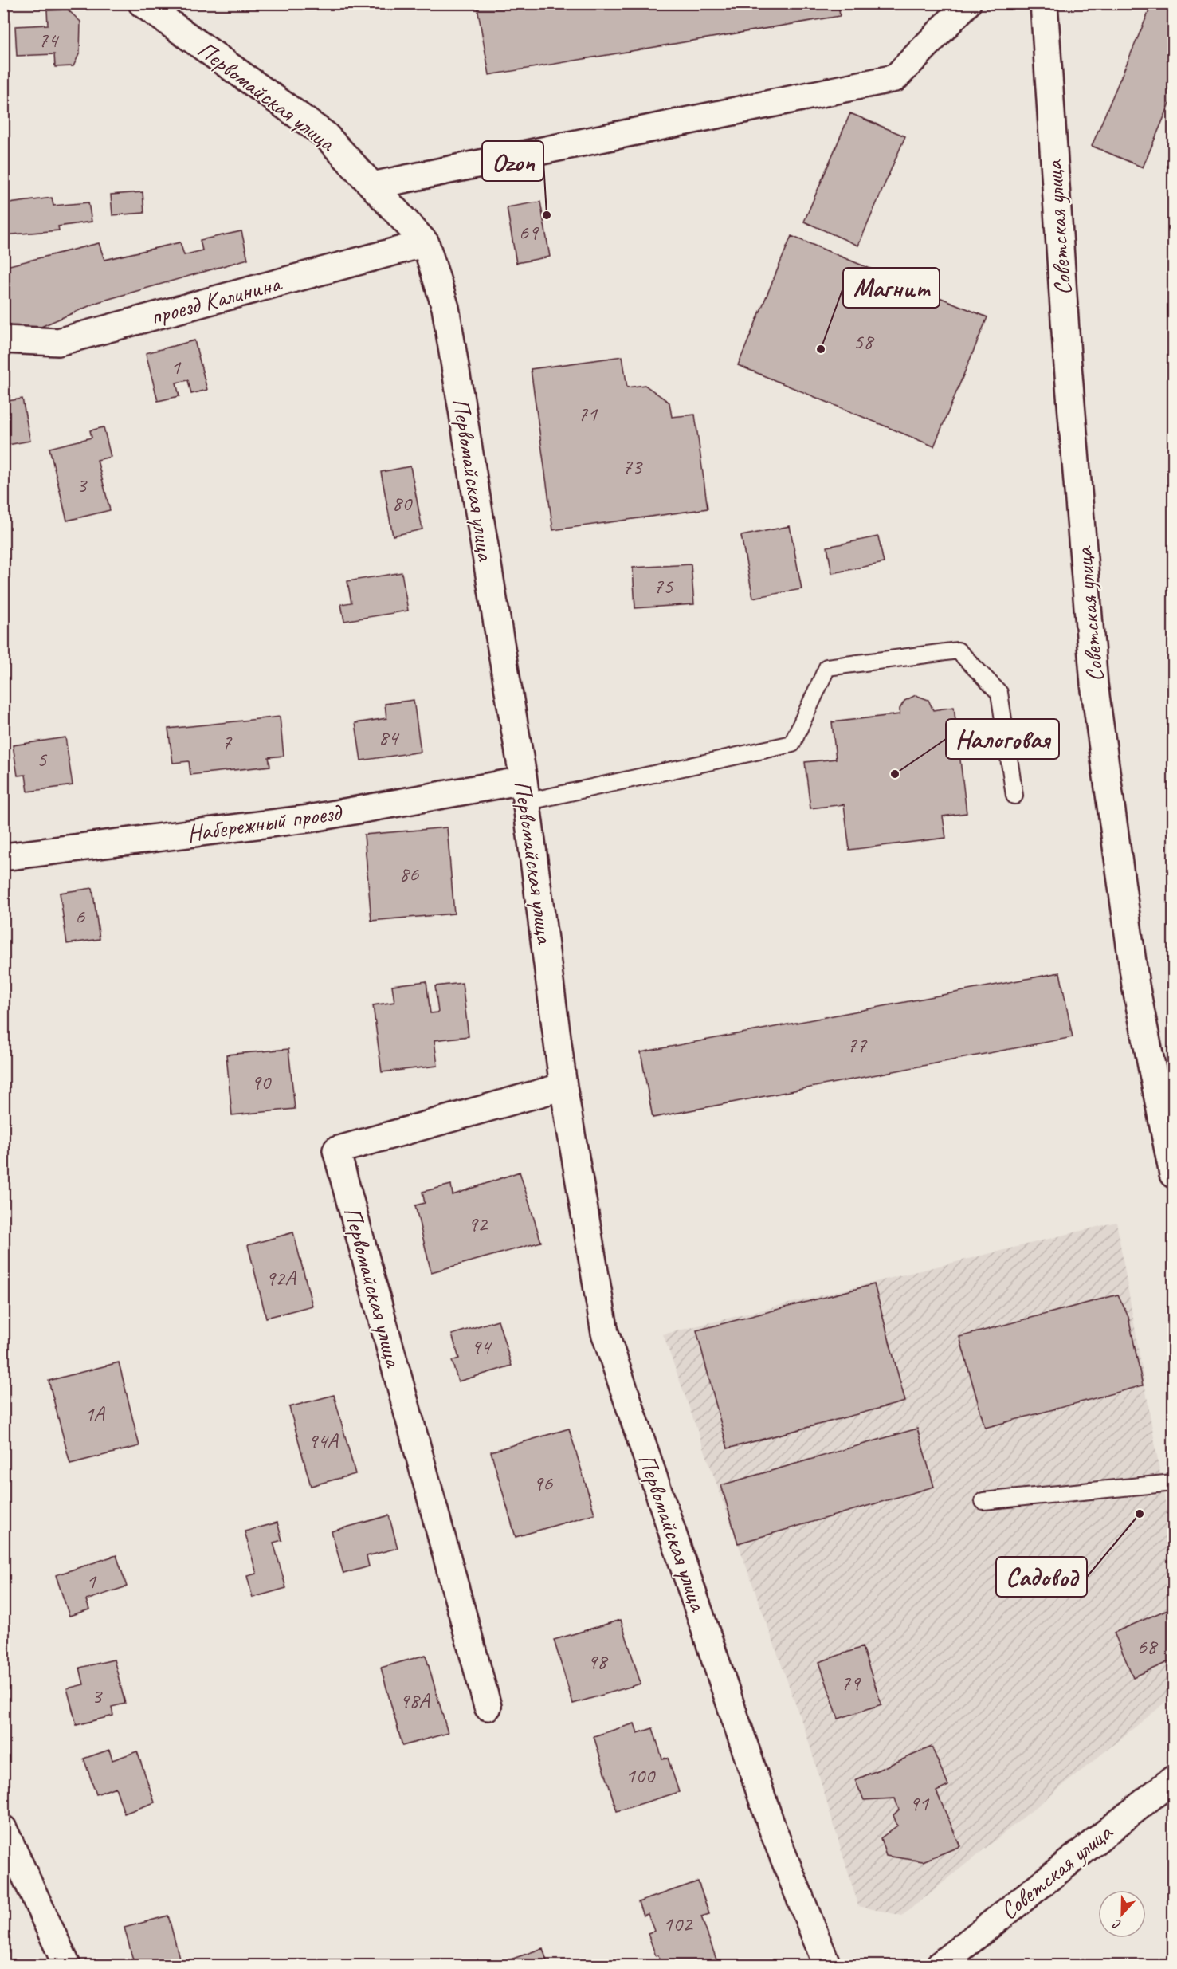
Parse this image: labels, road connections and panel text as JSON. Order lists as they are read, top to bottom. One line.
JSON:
{"streets":{"street":["Первомайская улица","Советская улица","проезд Калинина","Набережный проезд"]},"crossings":[["Первомайская улица","проезд Калинина"],["Первомайская улица","Набережный проезд"]],"places":["Ozon","Магнит","Налоговая","Садовод"],"house_numbers":["74","69","58","1","71","73","3","80","75","84","7","5","86","6","77","90","92","92А","94","1А","94А","96","1","68","98","79","3","98А","100","91","102"],"north":"bottom"}
